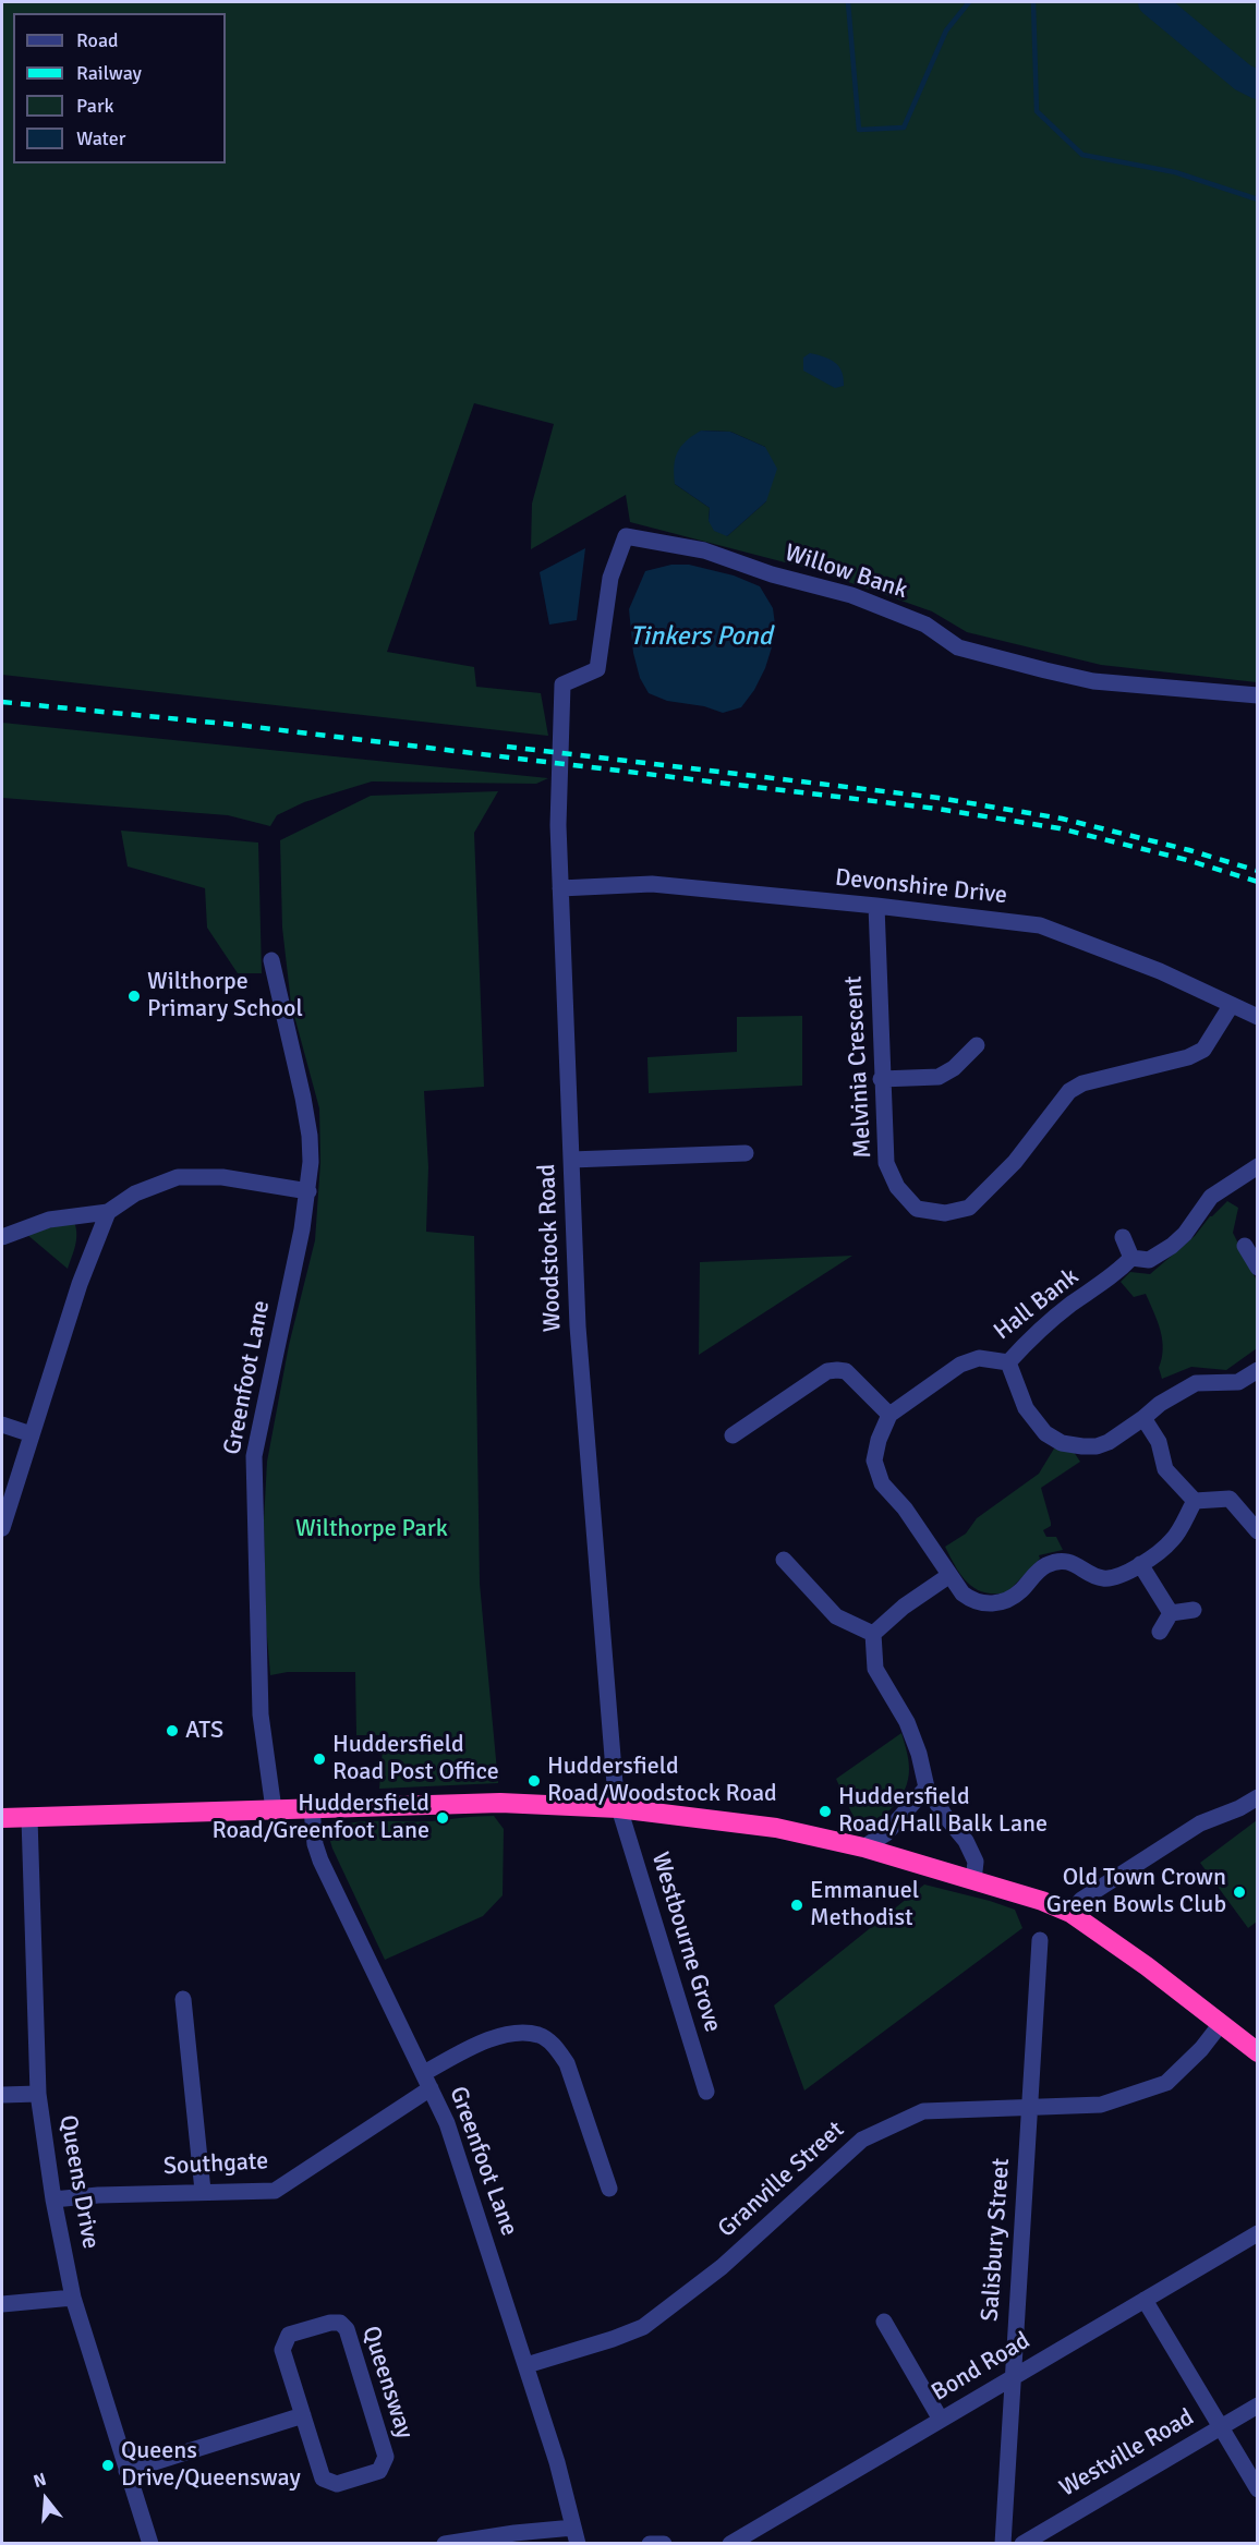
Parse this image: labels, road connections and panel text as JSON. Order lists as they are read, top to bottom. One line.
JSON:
{"streets":{"street":["Willow Bank","Devonshire Drive","Melvinia Crescent","Woodstock Road","Hall Bank","Greenfoot Lane","Westbourne Grove","Southgate","Granville Street","Queens Drive","Salisbury Street","Bond Road","Queensway","Westville Road"]},"crossings":[["Willow Bank","Woodstock Road"],["Devonshire Drive","Melvinia Crescent"],["Devonshire Drive","Woodstock Road"],["Woodstock Road","Westbourne Grove"],["Greenfoot Lane","Southgate"],["Greenfoot Lane","Granville Street"],["Southgate","Queens Drive"],["Granville Street","Salisbury Street"],["Salisbury Street","Bond Road"]],"water":["Tinkers Pond"],"parks":["Wilthorpe Park"],"places":["Wilthorpe Primary School","ATS","Huddersfield Road Post Office","Huddersfield Road/Woodstock Road","Huddersfield Road/Hall Balk Lane","Huddersfield Road/Greenfoot Lane","Old Town Crown Green Bowls Club","Emmanuel Methodist","Queens Drive/Queensway"],"legend":["Road","Railway","Park","Water"],"north":"top"}
